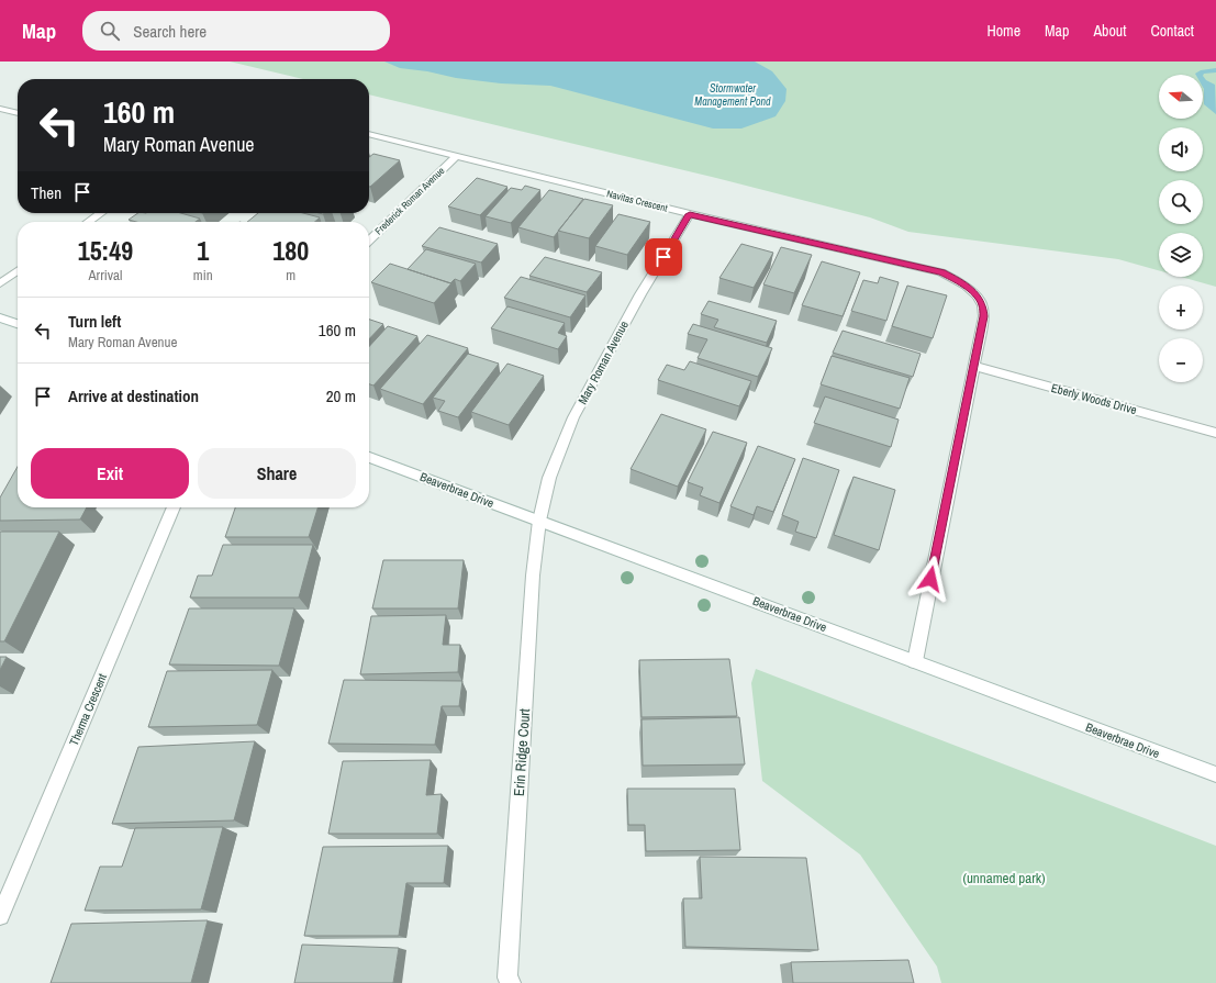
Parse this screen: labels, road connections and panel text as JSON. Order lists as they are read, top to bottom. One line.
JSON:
{"streets":{"street":["Frederick Roman Avenue","Navitas Crescent","Mary Roman Avenue","Eberly Woods Drive","Beaverbrae Drive","Therma Crescent","Erin Ridge Court"]},"crossings":[["Frederick Roman Avenue","Navitas Crescent"],["Navitas Crescent","Mary Roman Avenue"],["Navitas Crescent","Eberly Woods Drive"],["Navitas Crescent","Beaverbrae Drive"],["Mary Roman Avenue","Beaverbrae Drive"],["Mary Roman Avenue","Erin Ridge Court"],["Beaverbrae Drive","Erin Ridge Court"]],"water":["Stormwater Management Pond"],"parks":["(unnamed park)"],"north":"left","page":{"header":"Map","search":"Search here","nav":["Home","Map","About","Contact"],"map_buttons":["+","−"],"turn":["160 m","Mary Roman Avenue"],"then":"Then","eta":["15:49","Arrival","1","min","180","m"],"list":[{"name":"Turn left","note":"Mary Roman Avenue","value":"160 m"},{"name":"Arrive at destination","value":"20 m"}],"buttons":["Exit","Share"]}}
